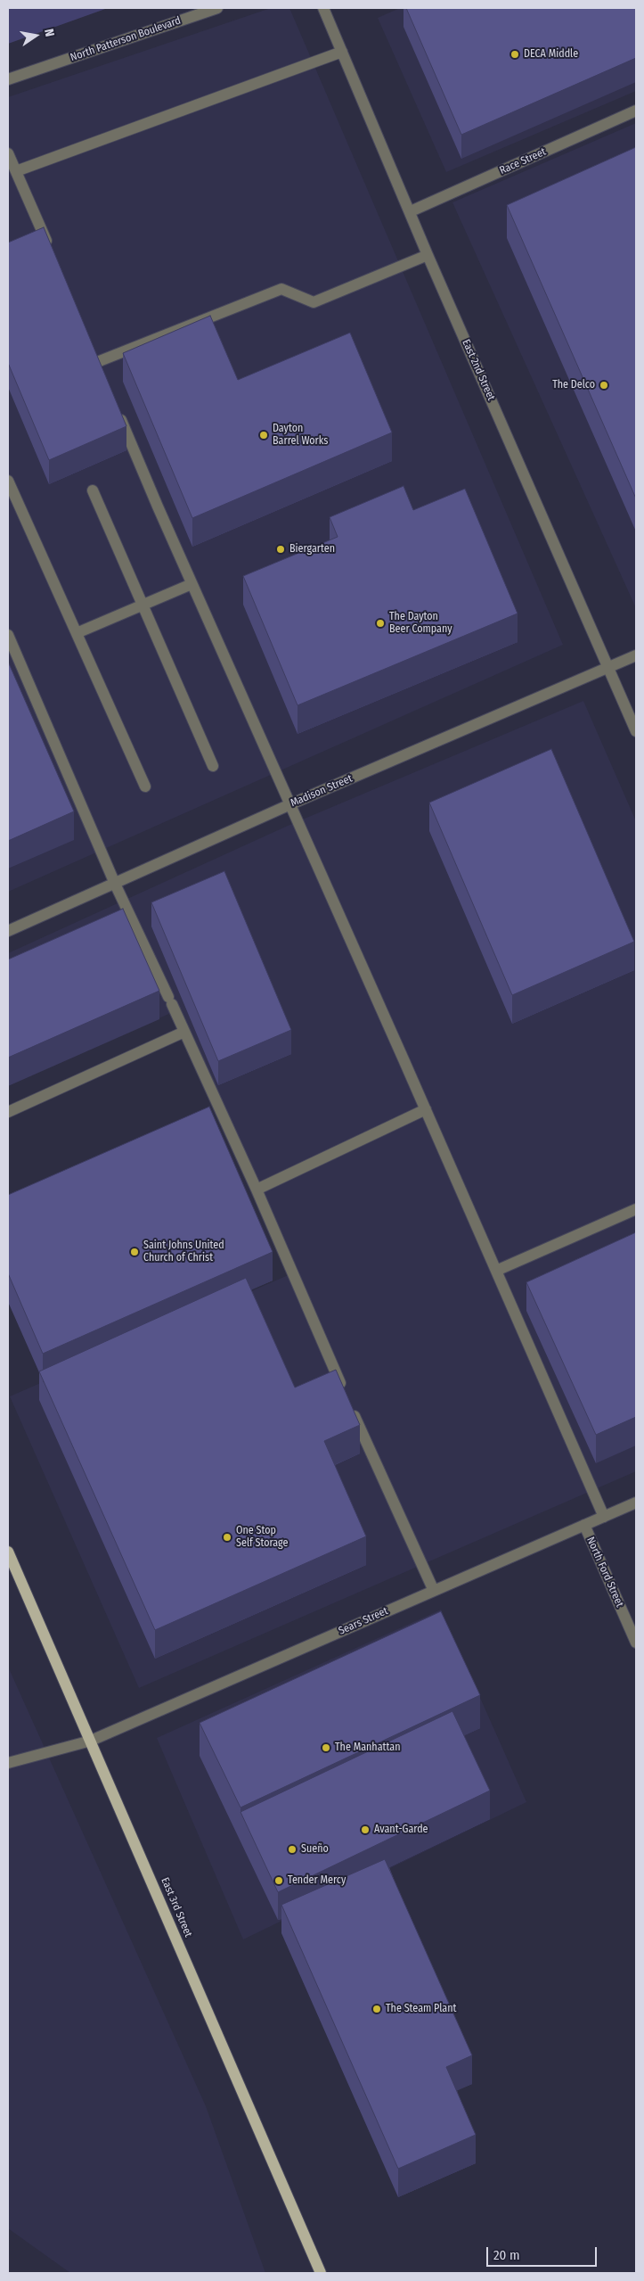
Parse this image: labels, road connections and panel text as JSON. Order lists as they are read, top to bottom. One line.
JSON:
{"streets":{"main road":["East 3rd Street"],"street":["North Patterson Boulevard","Race Street","East 2nd Street","Madison Street","North Ford Street","Sears Street"]},"crossings":[["Race Street","East 2nd Street"],["East 2nd Street","Madison Street"],["North Ford Street","Sears Street"],["Sears Street","East 3rd Street"]],"places":["DECA Middle","The Delco","Dayton Barrel Works","Biergarten","The Dayton Beer Company","Saint Johns United Church of Christ","One Stop Self Storage","The Manhattan","Avant-Garde","Sueño","Tender Mercy","The Steam Plant"],"scale_bar":"20 m","north":"right"}
